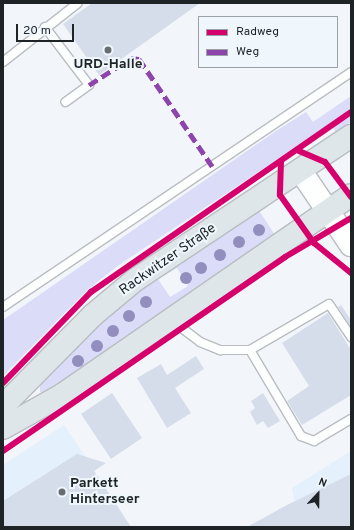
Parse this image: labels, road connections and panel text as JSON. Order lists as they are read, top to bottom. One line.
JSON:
{"streets":{"main road":["Rackwitzer Straße"]},"places":["URD-Halle","Parkett Hinterseer"],"legend":["Radweg","Weg"],"scale_bar":"20 m","north":"top"}
